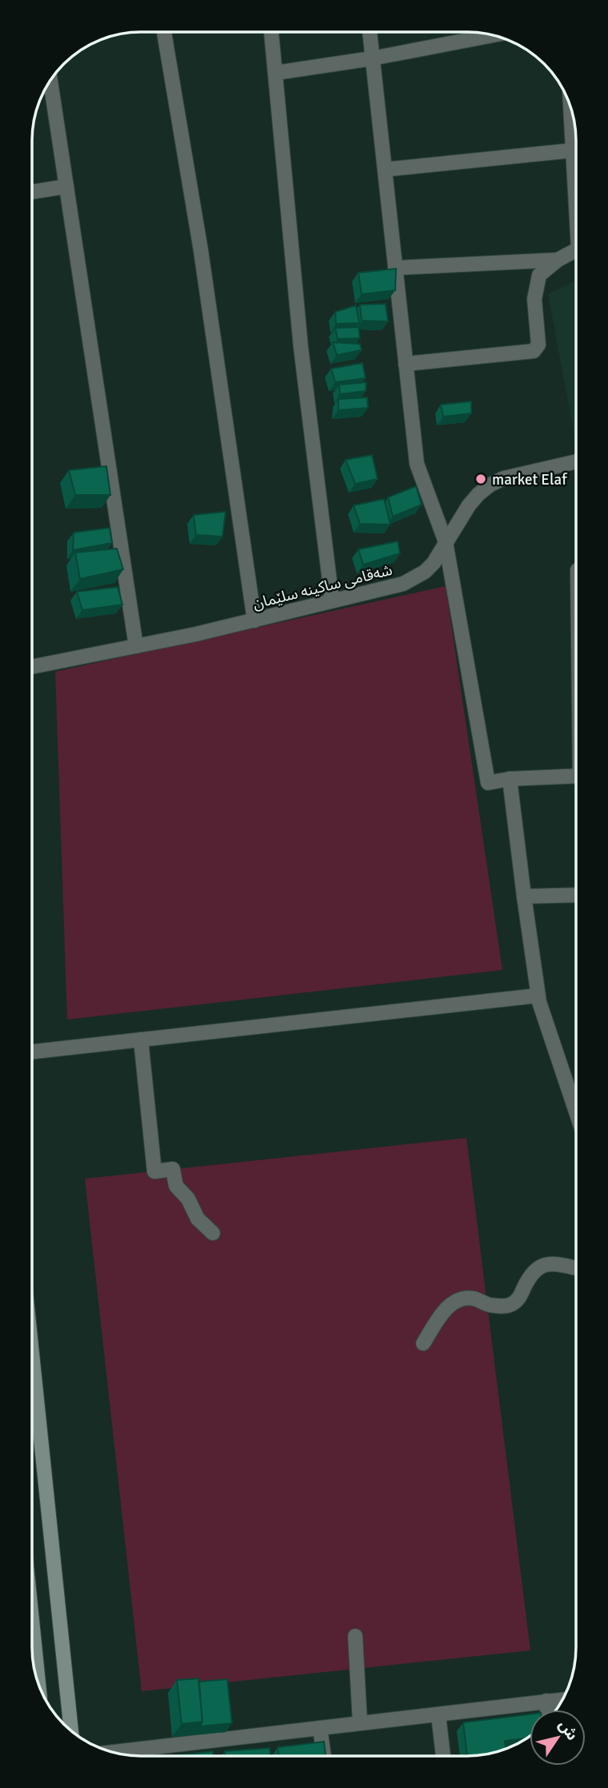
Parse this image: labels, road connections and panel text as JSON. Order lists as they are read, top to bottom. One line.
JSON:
{"streets":{"street":["شەقامی ساکینە سلێمان"]},"places":["market Elaf"],"north":"top right"}
